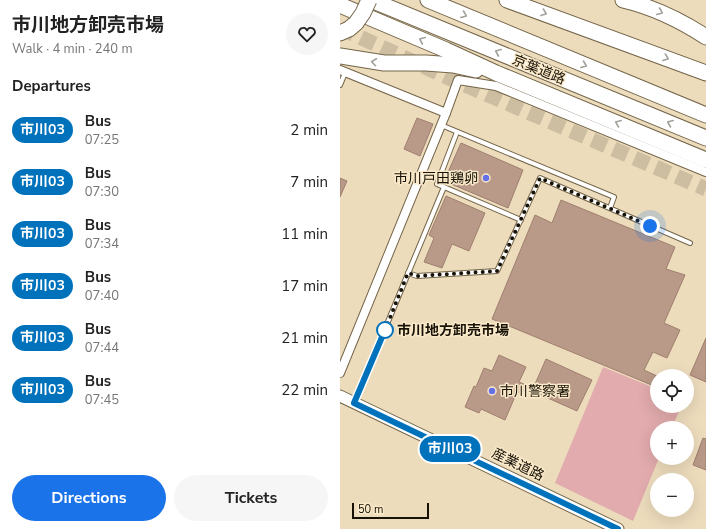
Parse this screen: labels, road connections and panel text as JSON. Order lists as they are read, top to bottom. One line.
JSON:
{"streets":{"highway":["京葉道路"],"main road":["産業道路"]},"places":["市川戸田鶏卵","市川地方卸売市場","市川警察署"],"lines":["bus line 市川03"],"scale_bar":"50 m","page":{"heading":[["市川地方卸売市場","Walk · 4 min · 240 m"],"Departures"],"on_map":"市川03","list":[{"mark":"市川03","name":"Bus","note":"07:25","value":"2 min"},{"mark":"市川03","name":"Bus","note":"07:30","value":"7 min"},{"mark":"市川03","name":"Bus","note":"07:34","value":"11 min"},{"mark":"市川03","name":"Bus","note":"07:40","value":"17 min"},{"mark":"市川03","name":"Bus","note":"07:44","value":"21 min"},{"mark":"市川03","name":"Bus","note":"07:45","value":"22 min"}],"map_buttons":["+","−"],"buttons":["Directions","Tickets"],"scale":"50 m"}}
